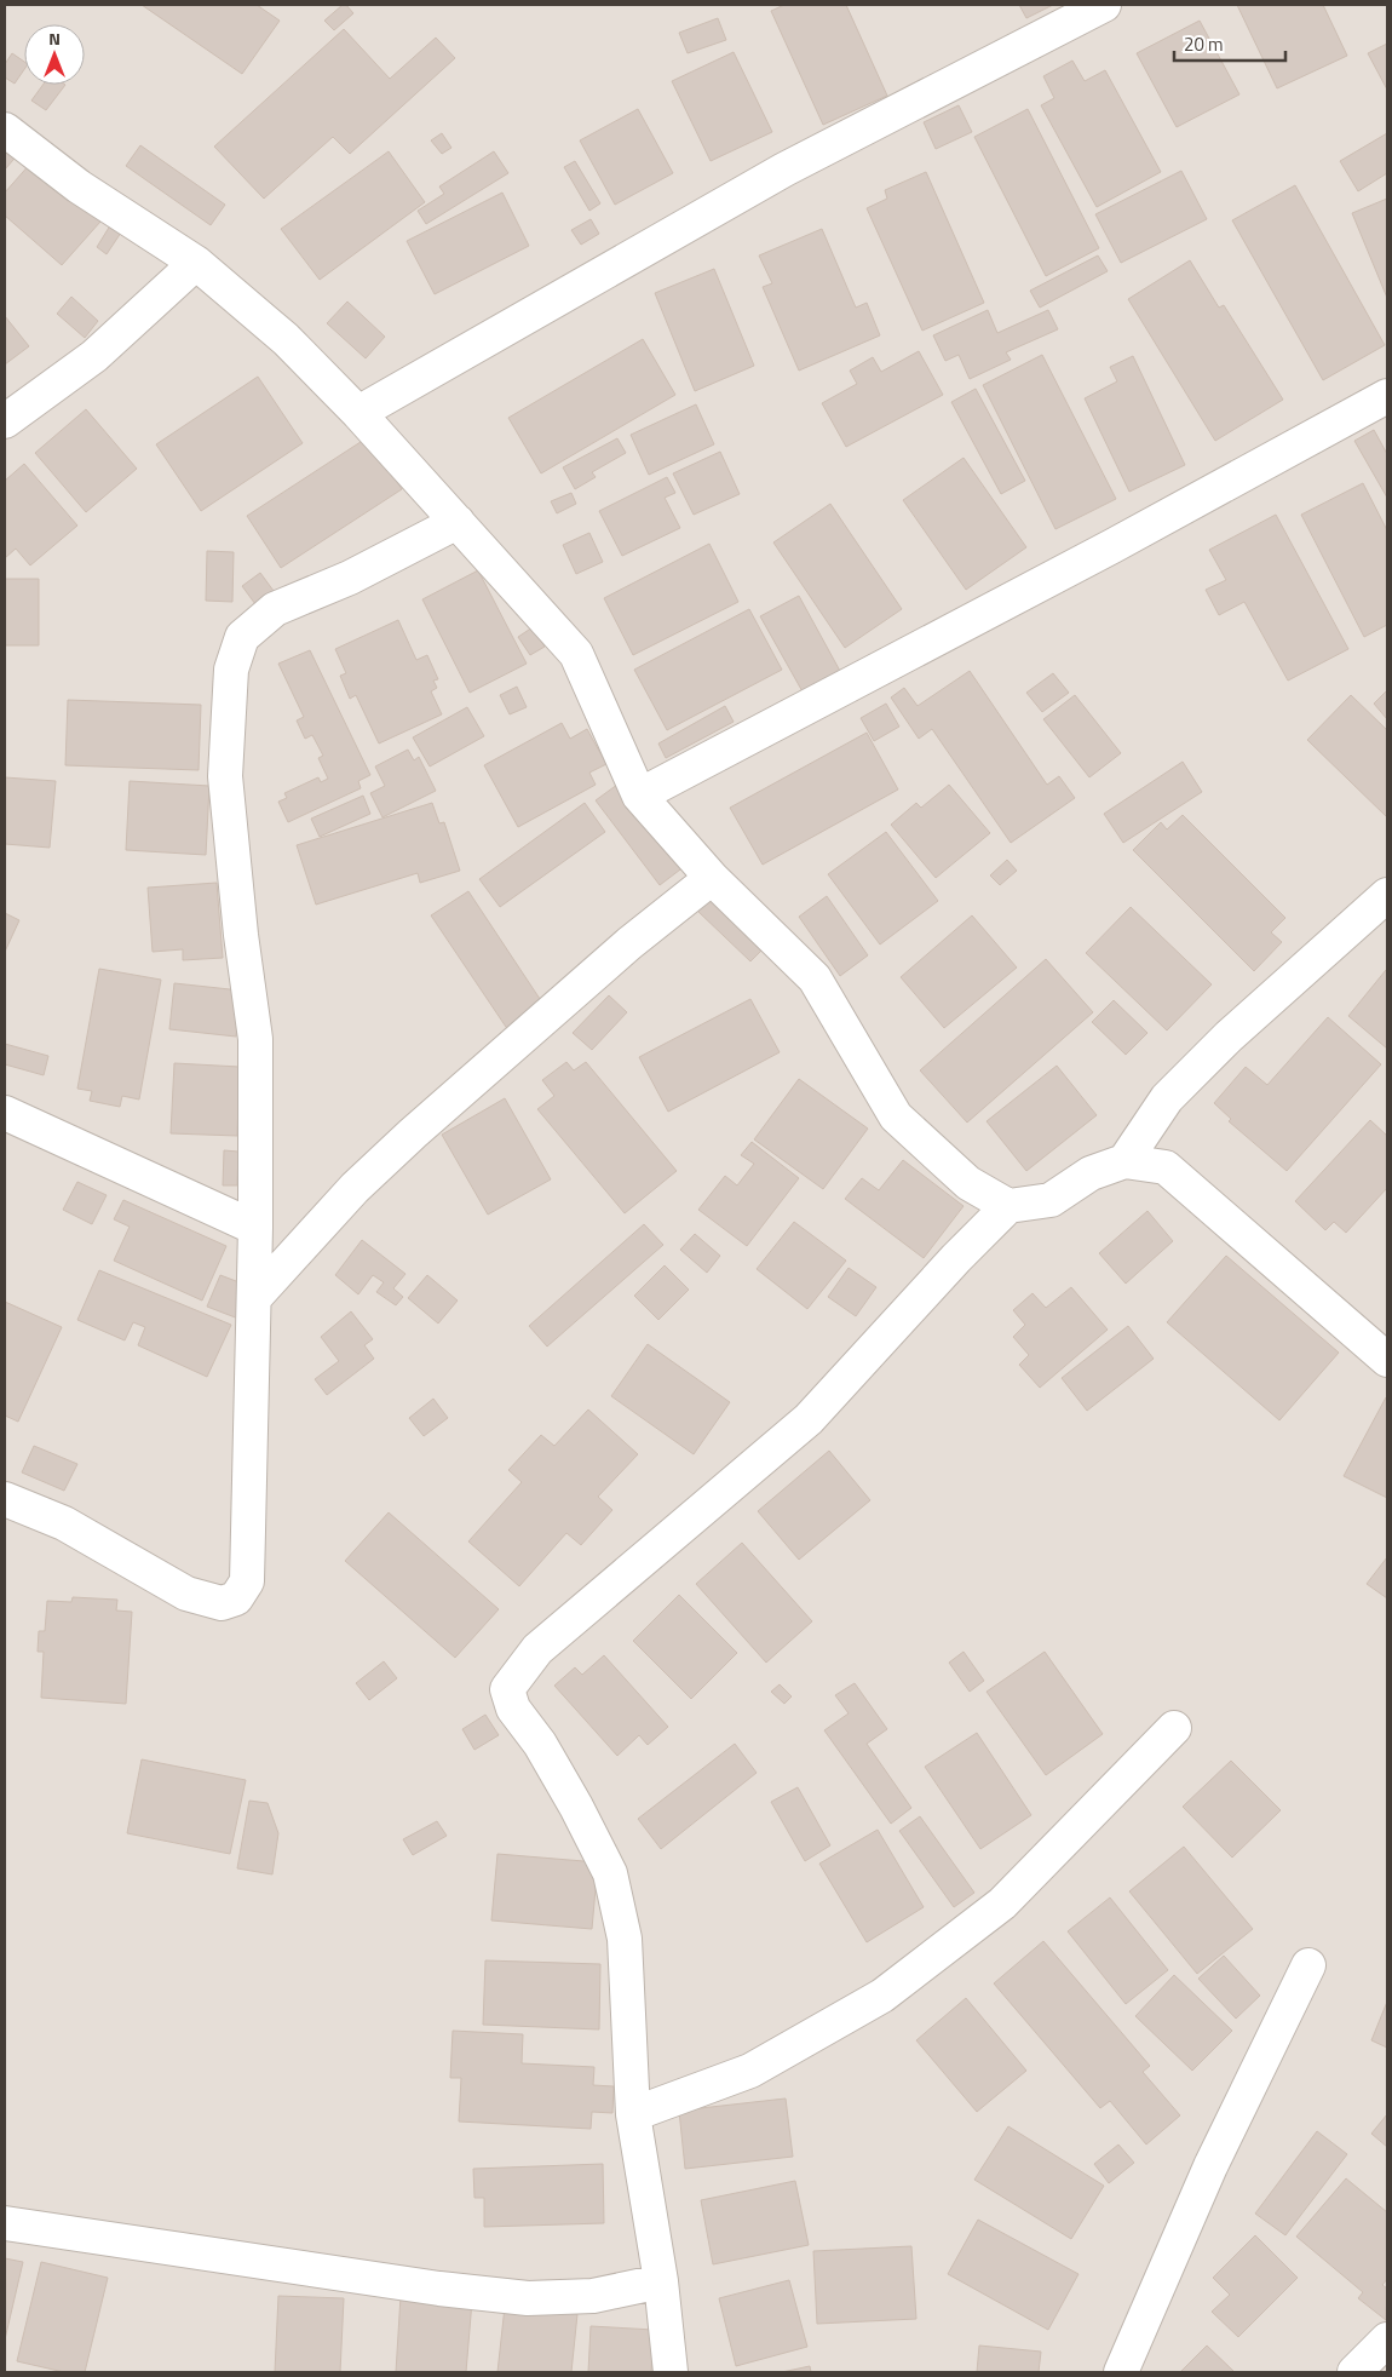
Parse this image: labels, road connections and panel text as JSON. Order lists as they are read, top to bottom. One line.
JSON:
{"scale_bar":"20 m","north":"top"}
